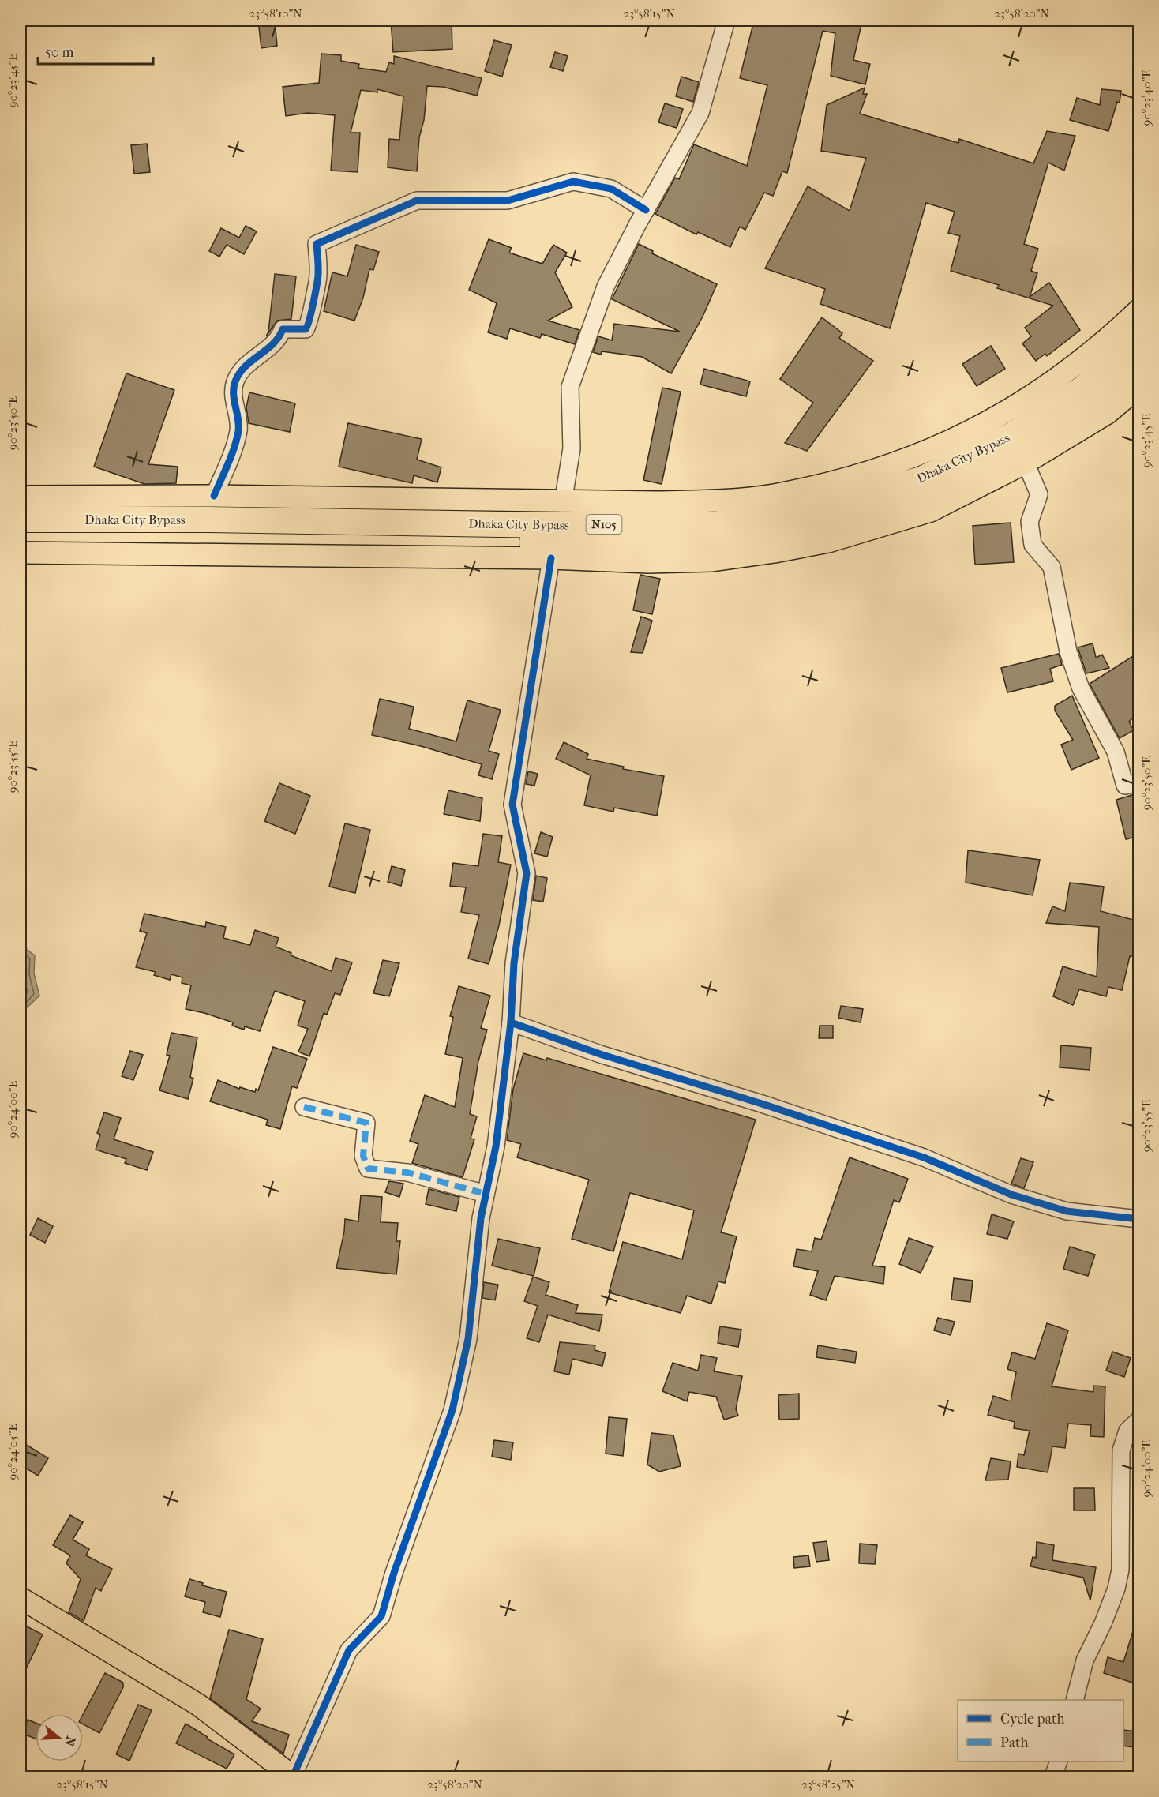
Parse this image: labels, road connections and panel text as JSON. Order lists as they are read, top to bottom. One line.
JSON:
{"streets":{"highway":["Dhaka City Bypass","N105"]},"legend":["Cycle path","Path"],"scale_bar":"50 m","north":"right","coordinates":["23°58'10\"N","23°58'15\"N","23°58'20\"N","90°23'45\"E","90°23'40\"E","90°23'50\"E","90°23'55\"E","90°24'00\"E","90°24'05\"E","23°58'25\"N"]}
